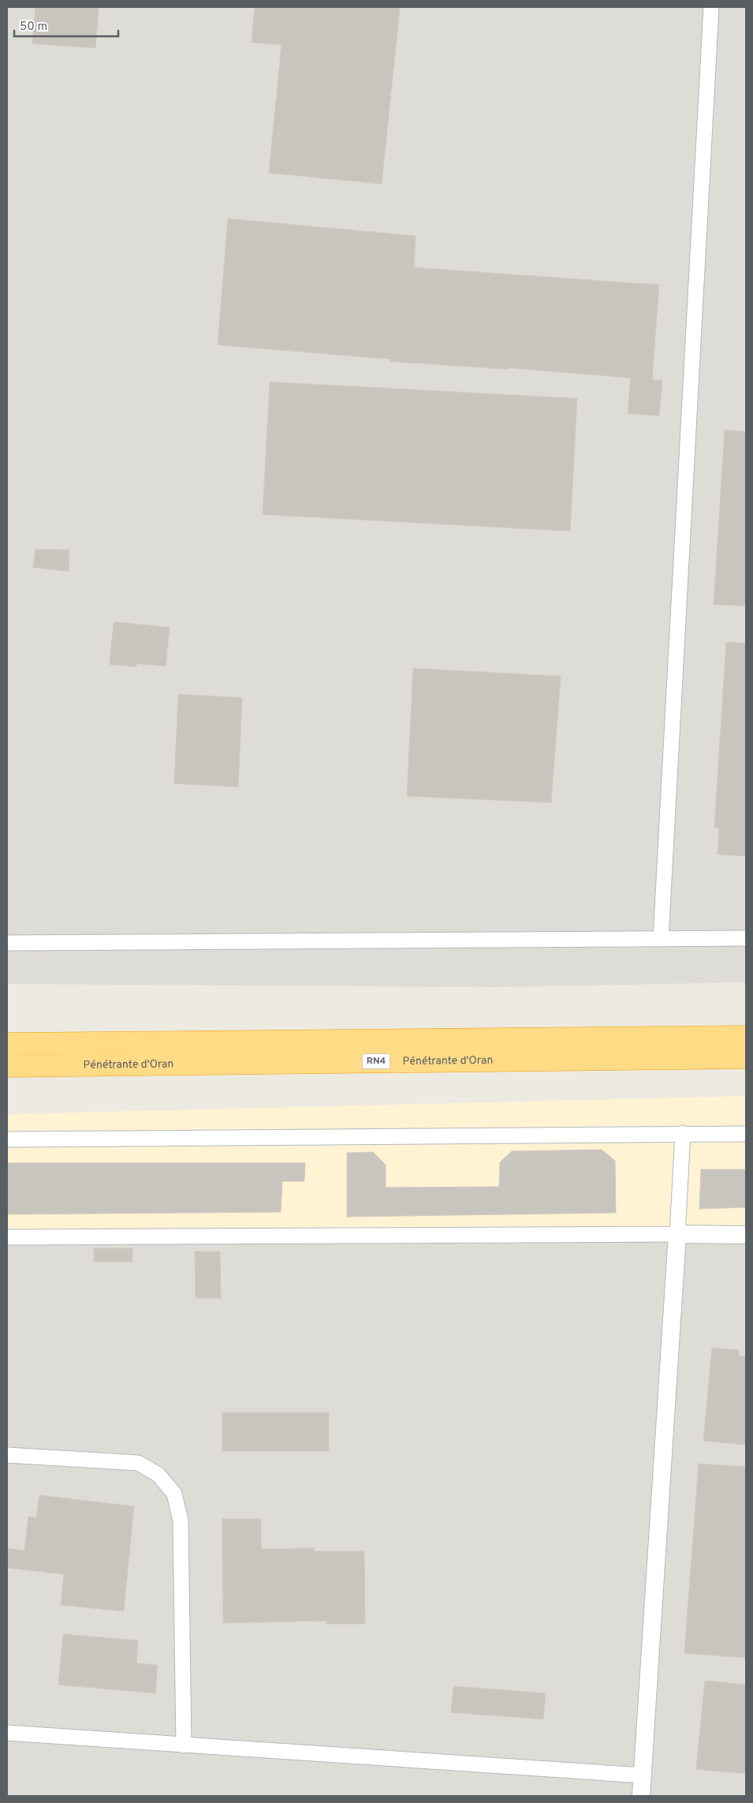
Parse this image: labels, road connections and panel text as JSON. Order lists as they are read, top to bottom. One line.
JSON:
{"streets":{"highway":["Pénétrante d'Oran","RN4"]},"scale_bar":"50 m"}
